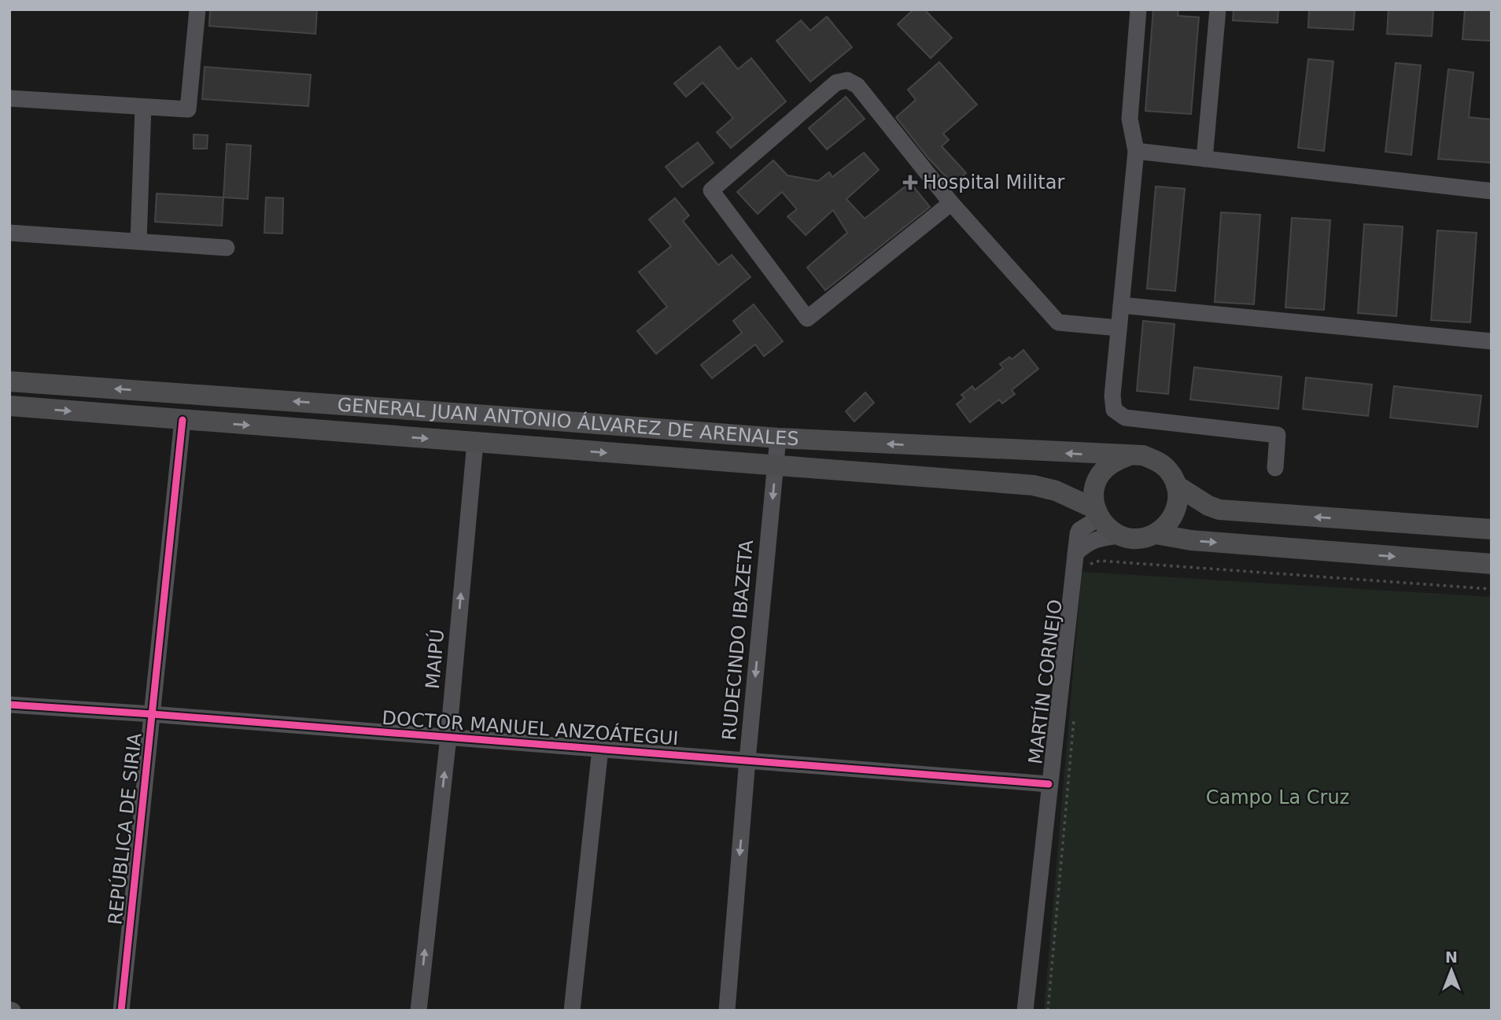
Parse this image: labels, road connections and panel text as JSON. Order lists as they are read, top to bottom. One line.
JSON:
{"streets":{"main road":["GENERAL JUAN ANTONIO ÁLVAREZ DE ARENALES"],"street":["RUDECINDO IBAZETA","MAIPÚ","MARTÍN CORNEJO","DOCTOR MANUEL ANZOÁTEGUI","REPÚBLICA DE SIRIA"]},"crossings":[["GENERAL JUAN ANTONIO ÁLVAREZ DE ARENALES","RUDECINDO IBAZETA"],["GENERAL JUAN ANTONIO ÁLVAREZ DE ARENALES","MAIPÚ"],["GENERAL JUAN ANTONIO ÁLVAREZ DE ARENALES","MARTÍN CORNEJO"],["GENERAL JUAN ANTONIO ÁLVAREZ DE ARENALES","REPÚBLICA DE SIRIA"],["RUDECINDO IBAZETA","DOCTOR MANUEL ANZOÁTEGUI"],["MAIPÚ","DOCTOR MANUEL ANZOÁTEGUI"],["MARTÍN CORNEJO","DOCTOR MANUEL ANZOÁTEGUI"],["DOCTOR MANUEL ANZOÁTEGUI","REPÚBLICA DE SIRIA"]],"one_way":["RUDECINDO IBAZETA","MAIPÚ"],"parks":["Campo La Cruz"],"places":{"health":["Hospital Militar"]},"north":"top"}
